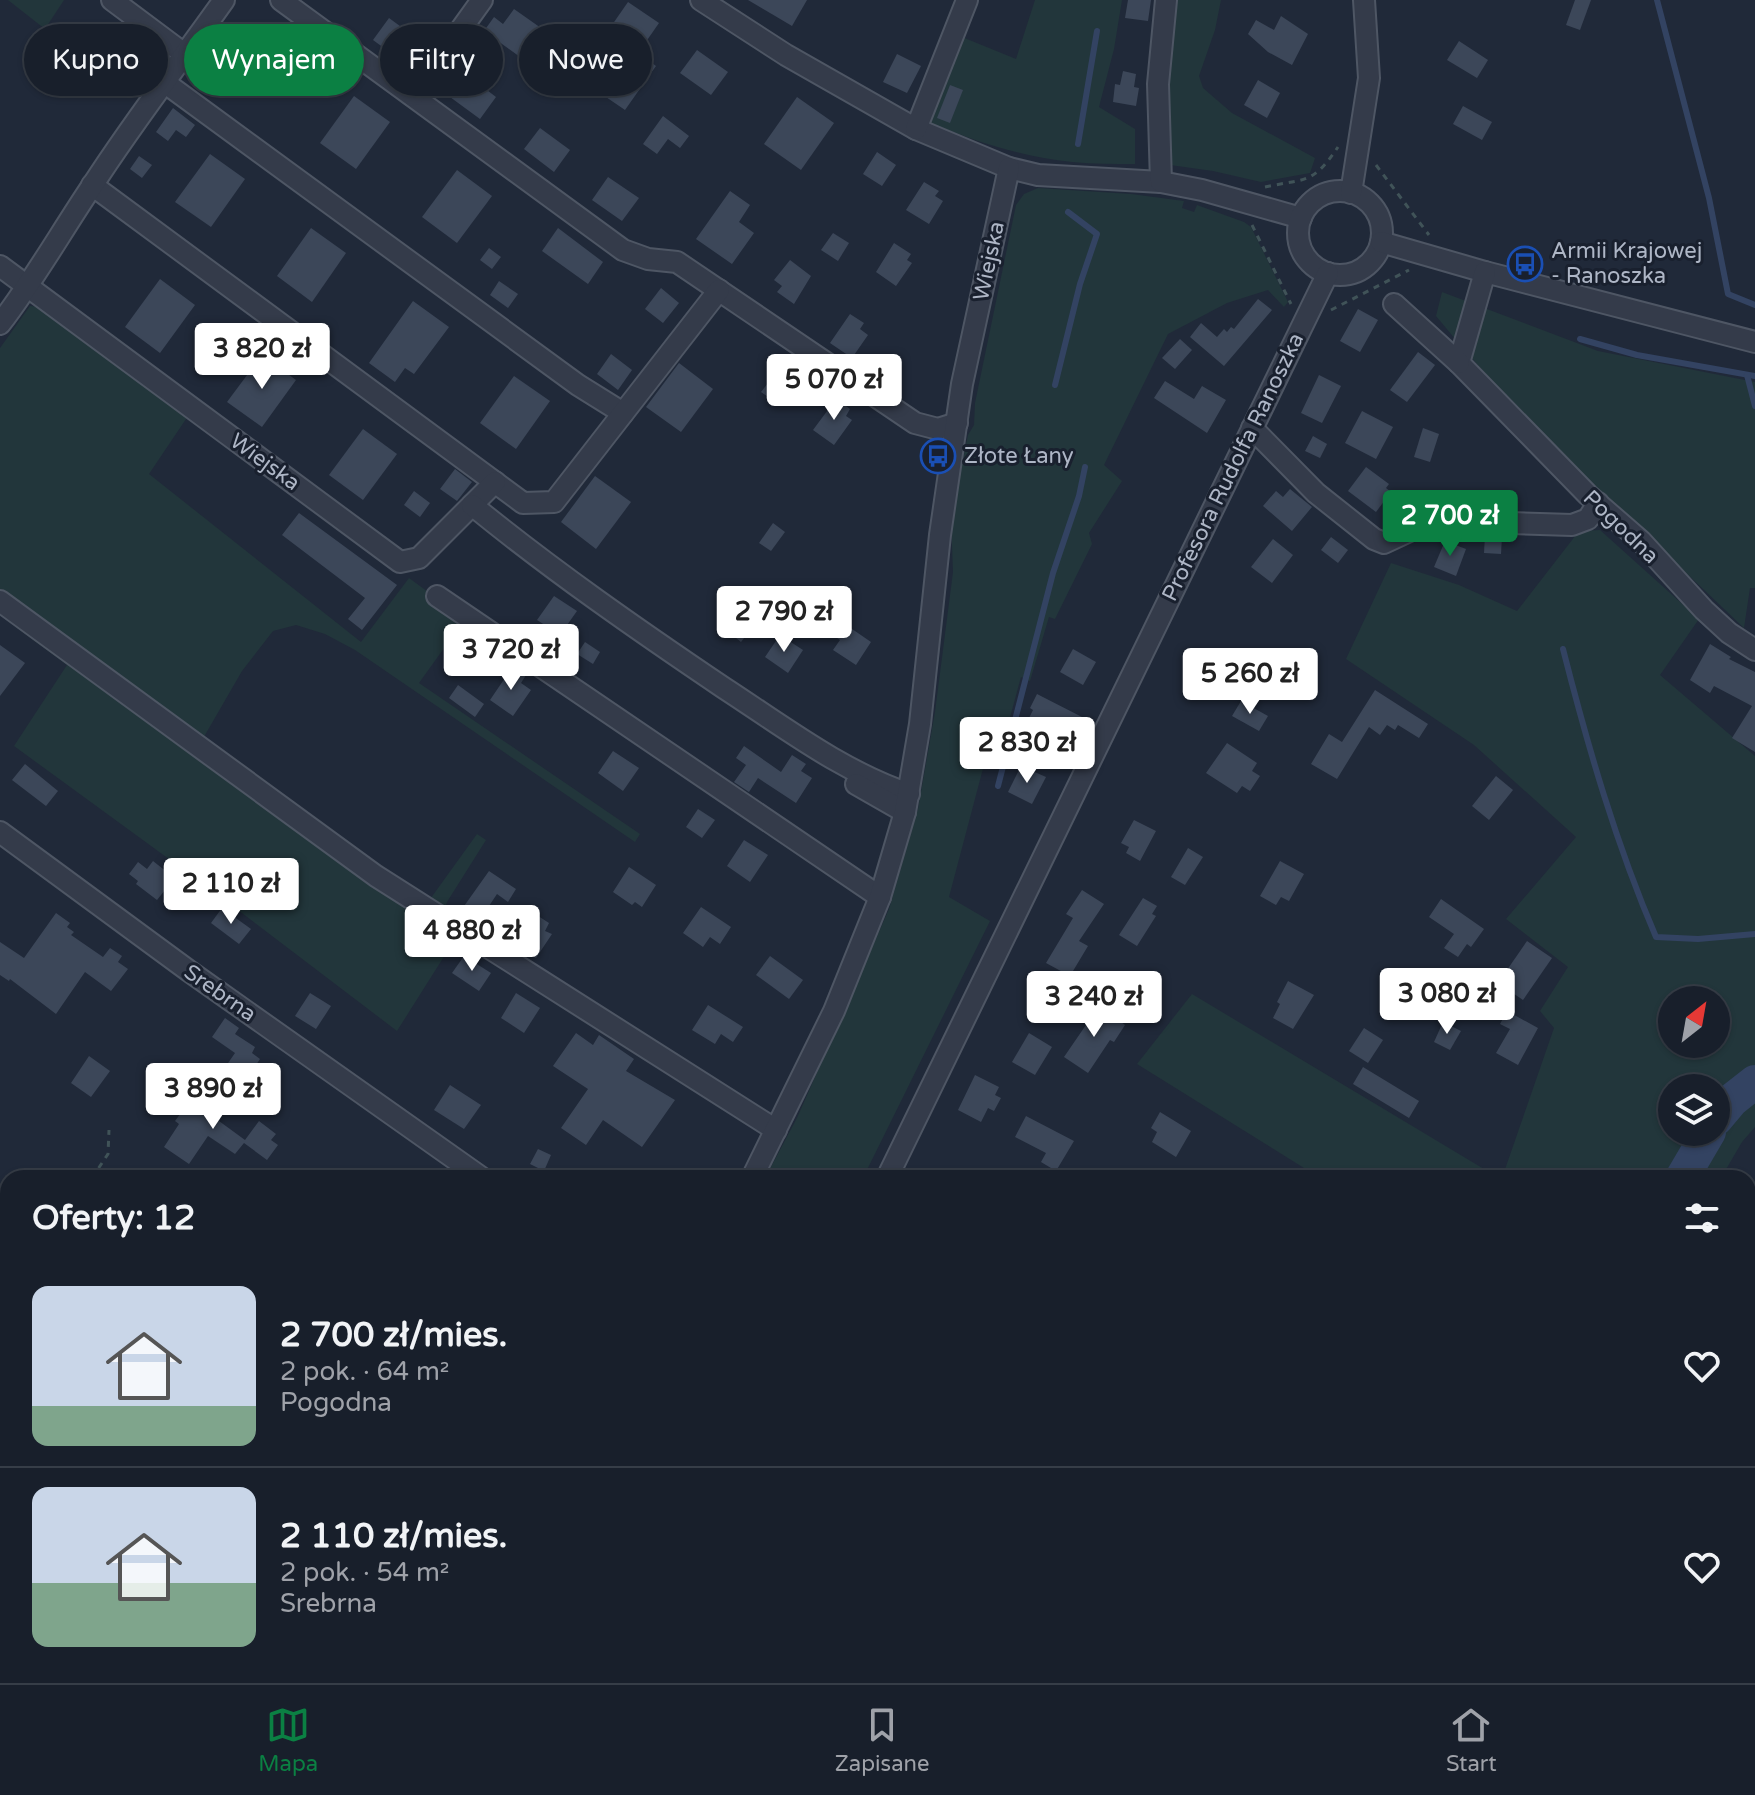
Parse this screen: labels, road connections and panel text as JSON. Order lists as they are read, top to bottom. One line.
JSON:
{"streets":{"street":["Wiejska","Profesora Rudolfa Ranoszka","Pogodna","Srebrna"]},"places":{"bus stop":["Armii Krajowej - Ranoszka","Złote Łany"]},"north":"top right","page":{"chip":["Kupno","Wynajem","Filtry","Nowe"],"price":["3 820 zł","5 070 zł","2 700 zł","2 790 zł","3 720 zł","5 260 zł","2 830 zł","2 110 zł","4 880 zł","3 080 zł","3 240 zł","3 890 zł"],"heading":"Oferty: 12","list":[{"name":"2 700 zł/mies.","note":"2 pok. · 64 m² · Pogodna"},{"name":"2 110 zł/mies.","note":"2 pok. · 54 m² · Srebrna"}],"tabs":["Mapa","Zapisane","Start"]}}
